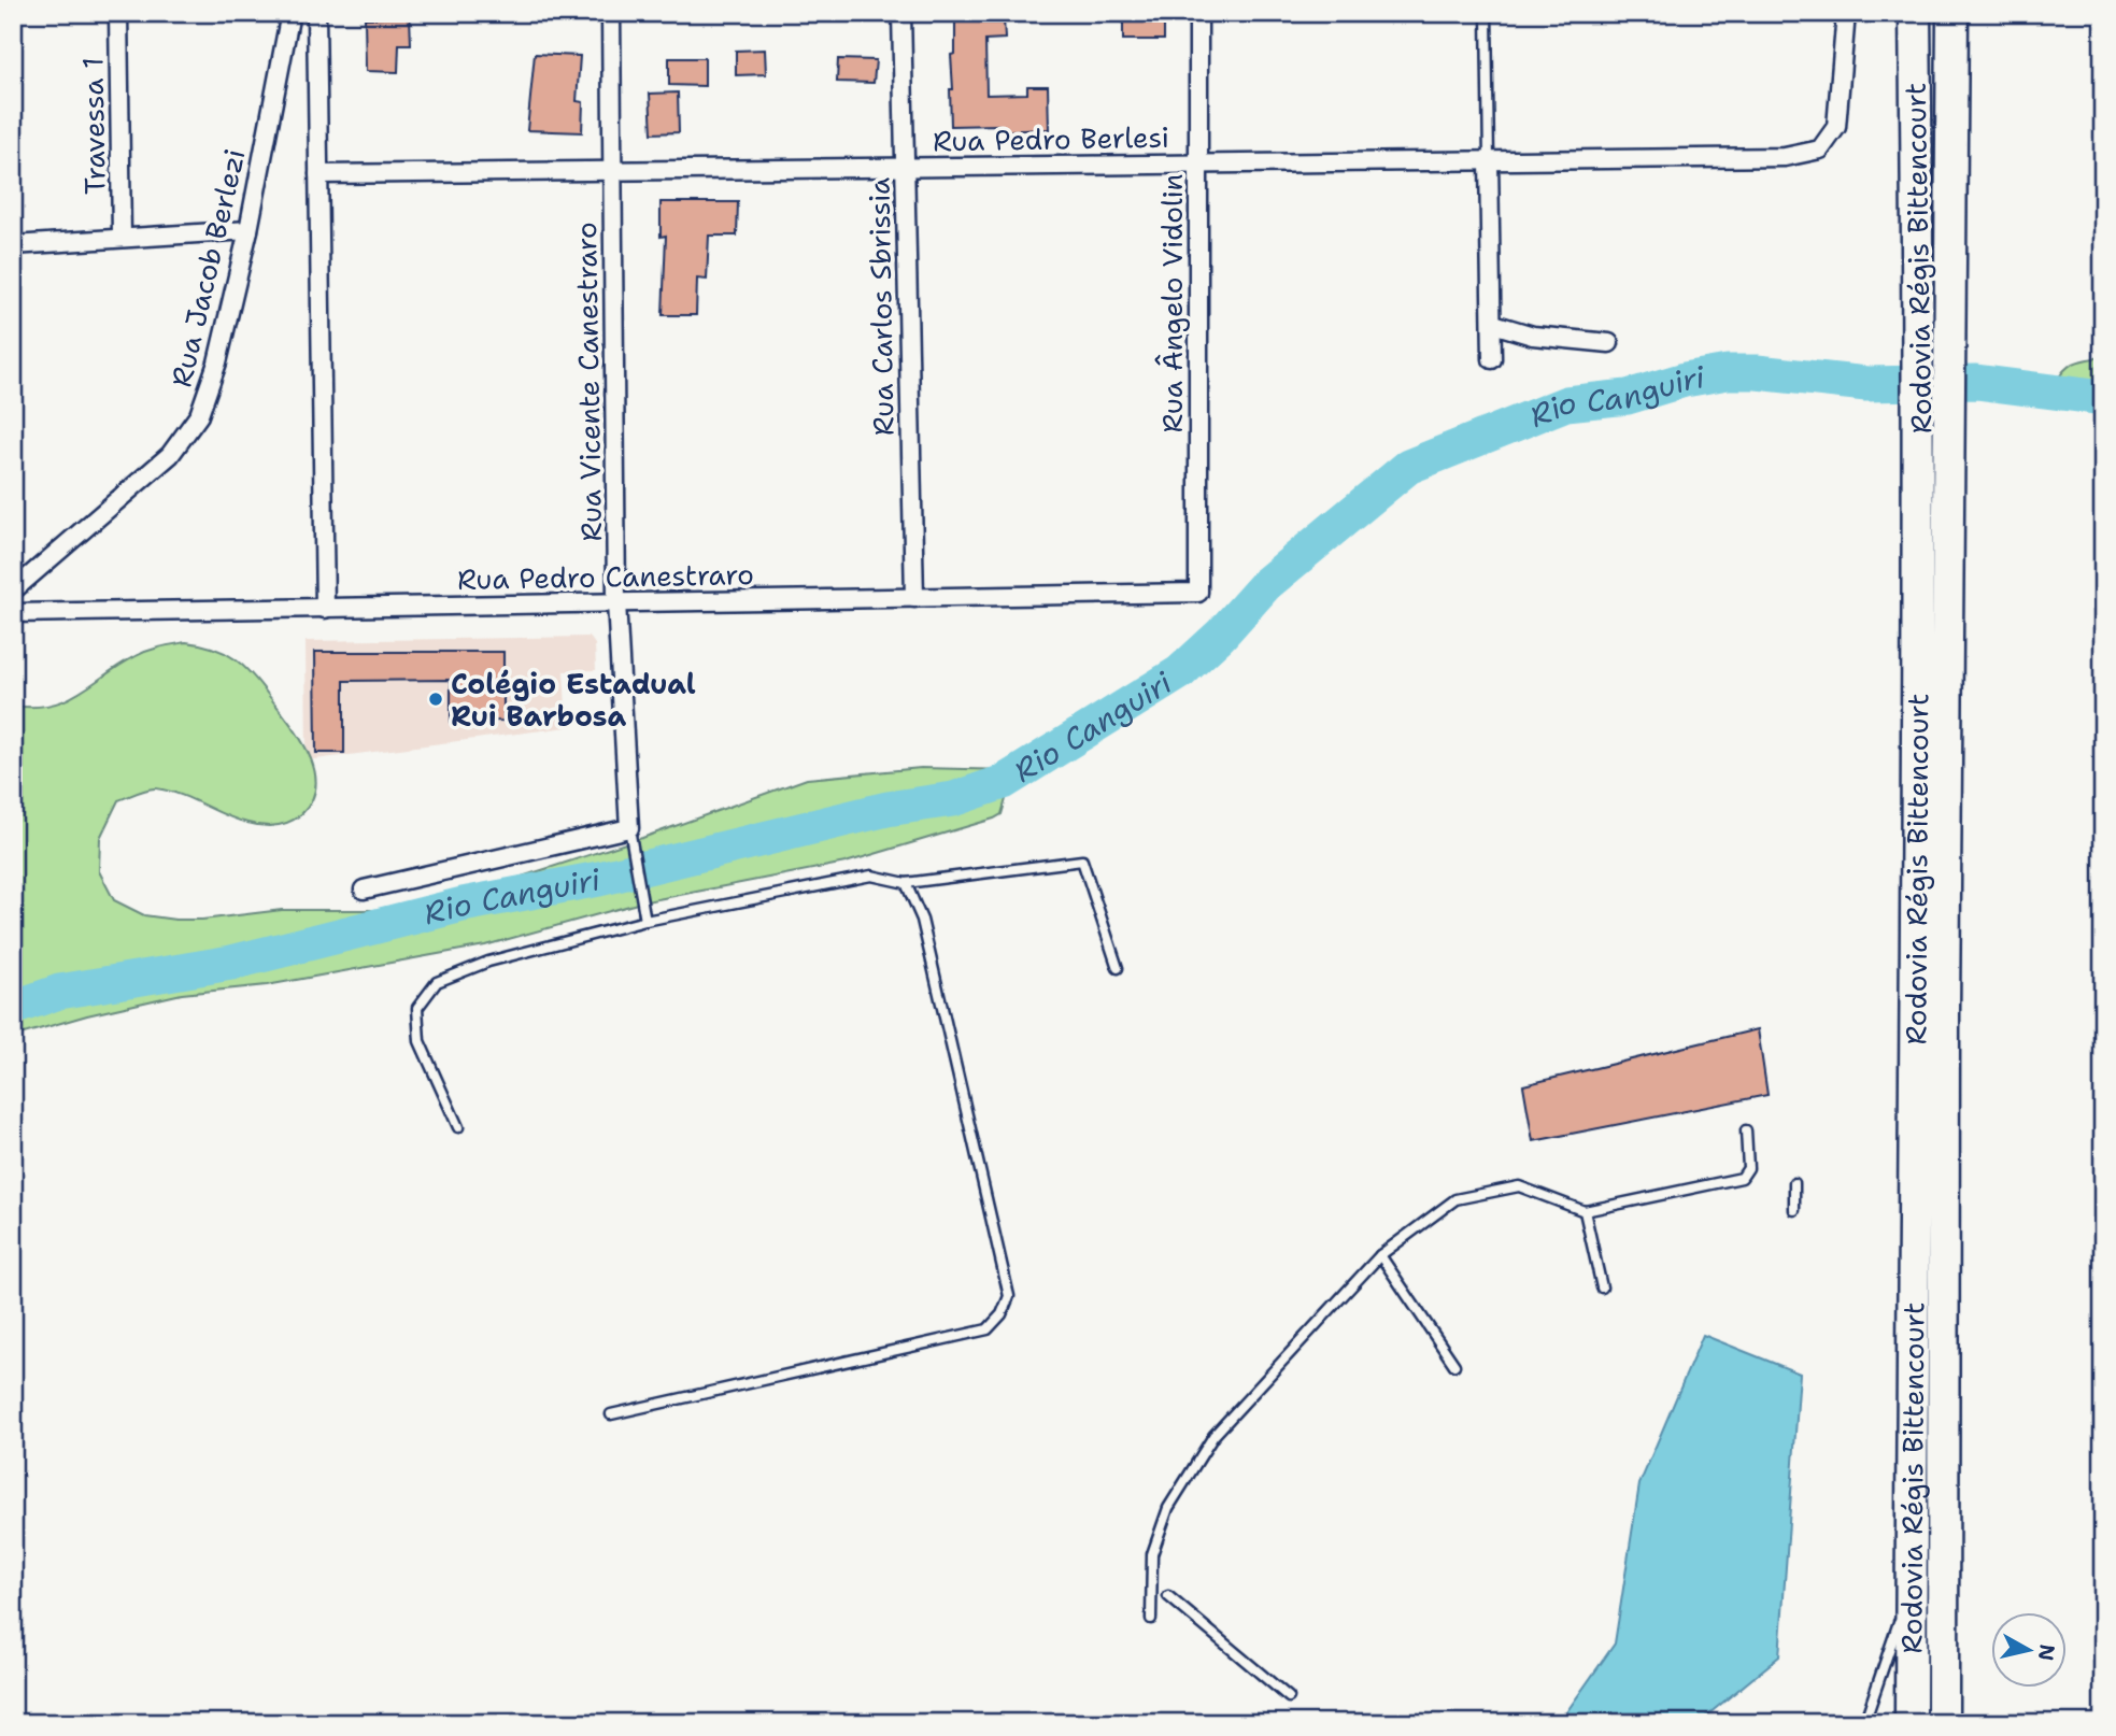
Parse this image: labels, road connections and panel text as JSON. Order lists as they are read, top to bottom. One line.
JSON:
{"streets":{"highway":["Rodovia Régis Bittencourt"],"street":["Travessa 1","Rua Pedro Berlesi","Rua Jacob Berlezi","Rua Ângelo Vidolin","Rua Carlos Sbrissia","Rua Vicente Canestraro","Rua Pedro Canestraro"]},"crossings":[["Rua Pedro Berlesi","Rua Ângelo Vidolin"],["Rua Pedro Berlesi","Rua Carlos Sbrissia"],["Rua Pedro Berlesi","Rua Vicente Canestraro"],["Rua Ângelo Vidolin","Rua Pedro Canestraro"],["Rua Carlos Sbrissia","Rua Pedro Canestraro"],["Rua Vicente Canestraro","Rua Pedro Canestraro"]],"water":["Rio Canguiri"],"places":["Colégio Estadual Rui Barbosa"],"north":"right"}
